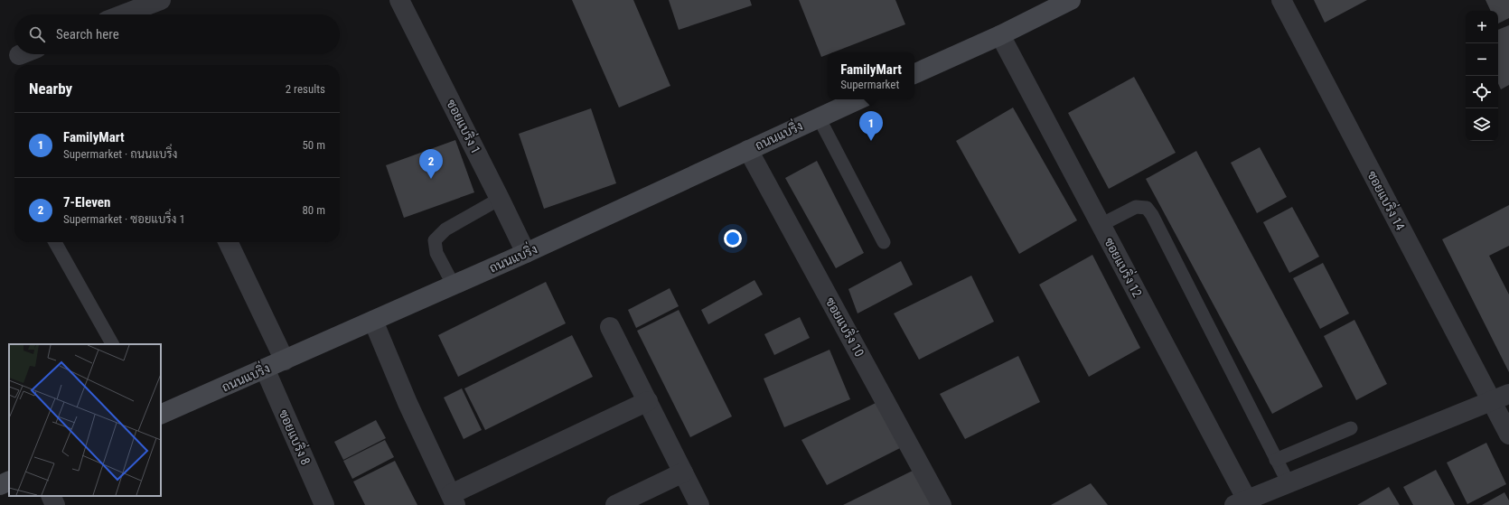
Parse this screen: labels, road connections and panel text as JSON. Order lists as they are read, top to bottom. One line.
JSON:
{"streets":{"main road":["ถนนแบริ่ง"],"street":["ซอยแบริ่ง 1","ซอยแบริ่ง 14","ซอยแบริ่ง 12","ซอยแบริ่ง 10","ซอยแบริ่ง 8"]},"crossings":[["ซอยแบริ่ง 1","ถนนแบริ่ง"],["ถนนแบริ่ง","ซอยแบริ่ง 10"],["ถนนแบริ่ง","ซอยแบริ่ง 8"]],"page":{"map_buttons":["+","−"],"search":"Search here","popup":["FamilyMart","Supermarket"],"heading":["Nearby","2 results"],"pins":["1","2"],"list":[{"mark":"1","name":"FamilyMart","note":"Supermarket · ถนนแบริ่ง","value":"50 m"},{"mark":"2","name":"7-Eleven","note":"Supermarket · ซอยแบริ่ง 1","value":"80 m"}]}}
